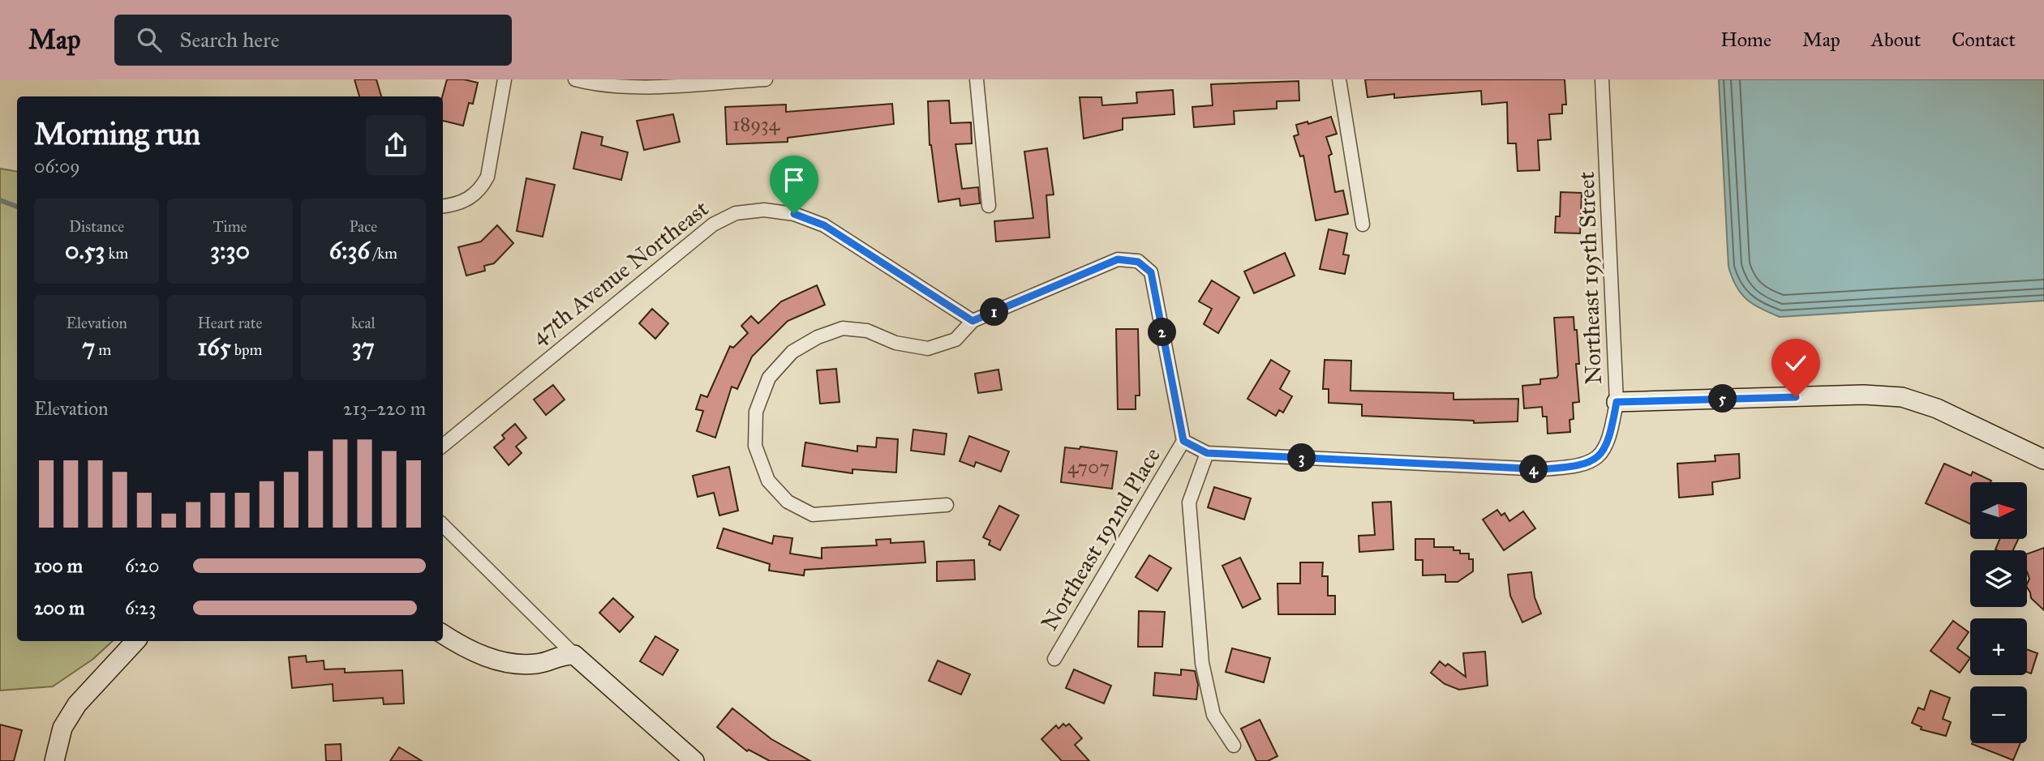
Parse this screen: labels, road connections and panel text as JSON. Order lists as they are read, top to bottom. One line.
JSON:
{"streets":{"street":["47th Avenue Northeast","Northeast 195th Street","Northeast 192nd Place"]},"house_numbers":["18934","4707"],"north":"right","page":{"header":"Map","search":"Search here","nav":["Home","Map","About","Contact"],"heading":["Morning run","06:09"],"stats":[["Distance","0.53 km"],["Time","3:30"],["Pace","6:36 /km"],["Elevation","7 m"],["Heart rate","165 bpm"],["kcal","37"]],"pins":["1","2","5","3","4"],"chart":["Elevation","213–220 m"],"map_buttons":["+","−"],"list":[{"name":"100 m","note":"6:20"},{"name":"200 m","note":"6:23"}]}}
